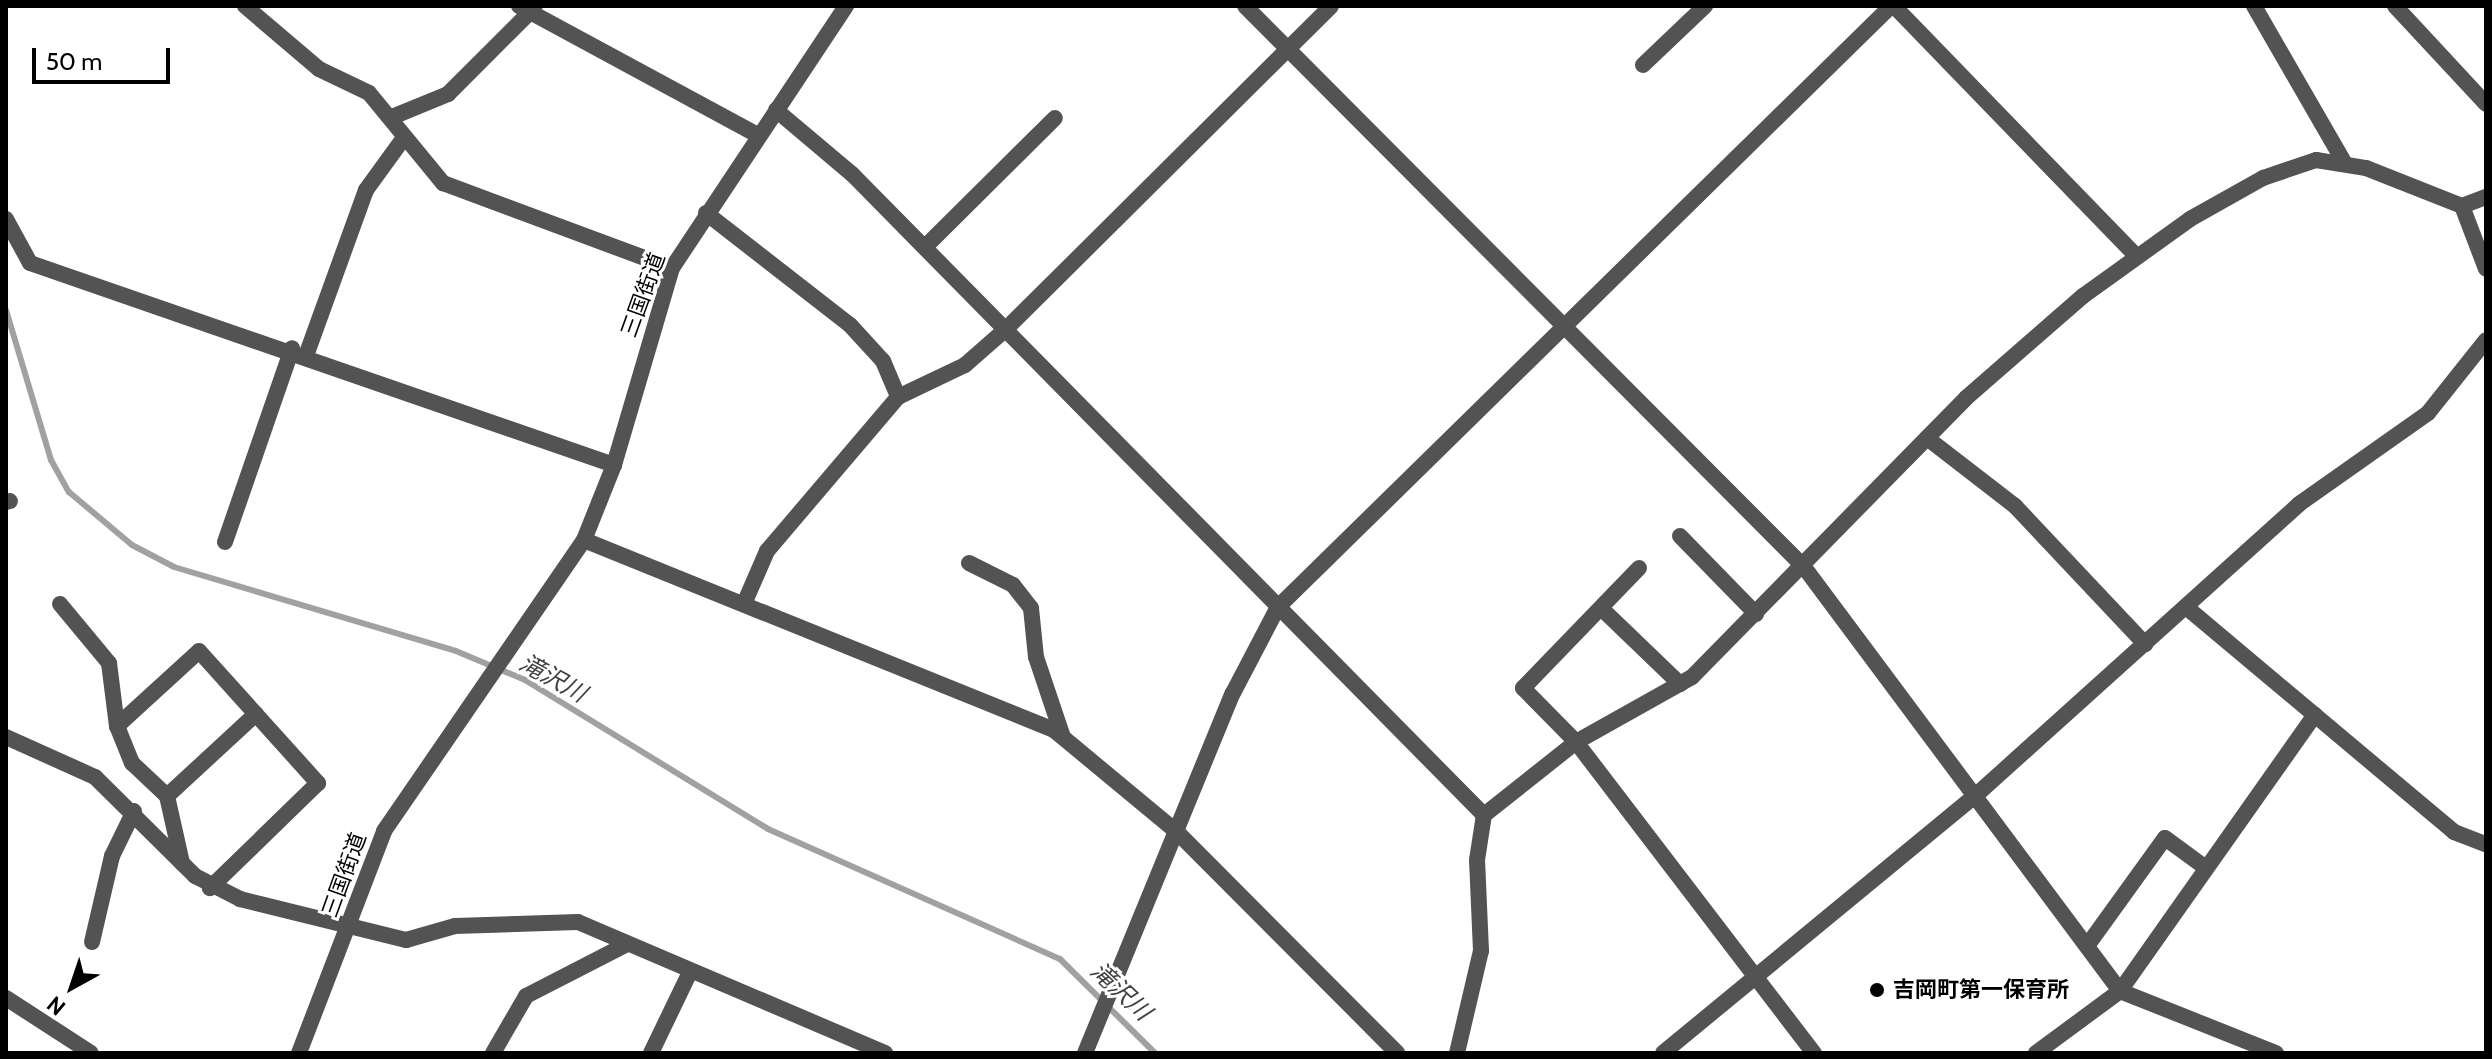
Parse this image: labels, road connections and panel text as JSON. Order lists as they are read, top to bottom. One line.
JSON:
{"streets":{"street":["三国街道"]},"water":["滝沢川"],"places":["吉岡町第一保育所"],"scale_bar":"50 m","north":"bottom left"}
